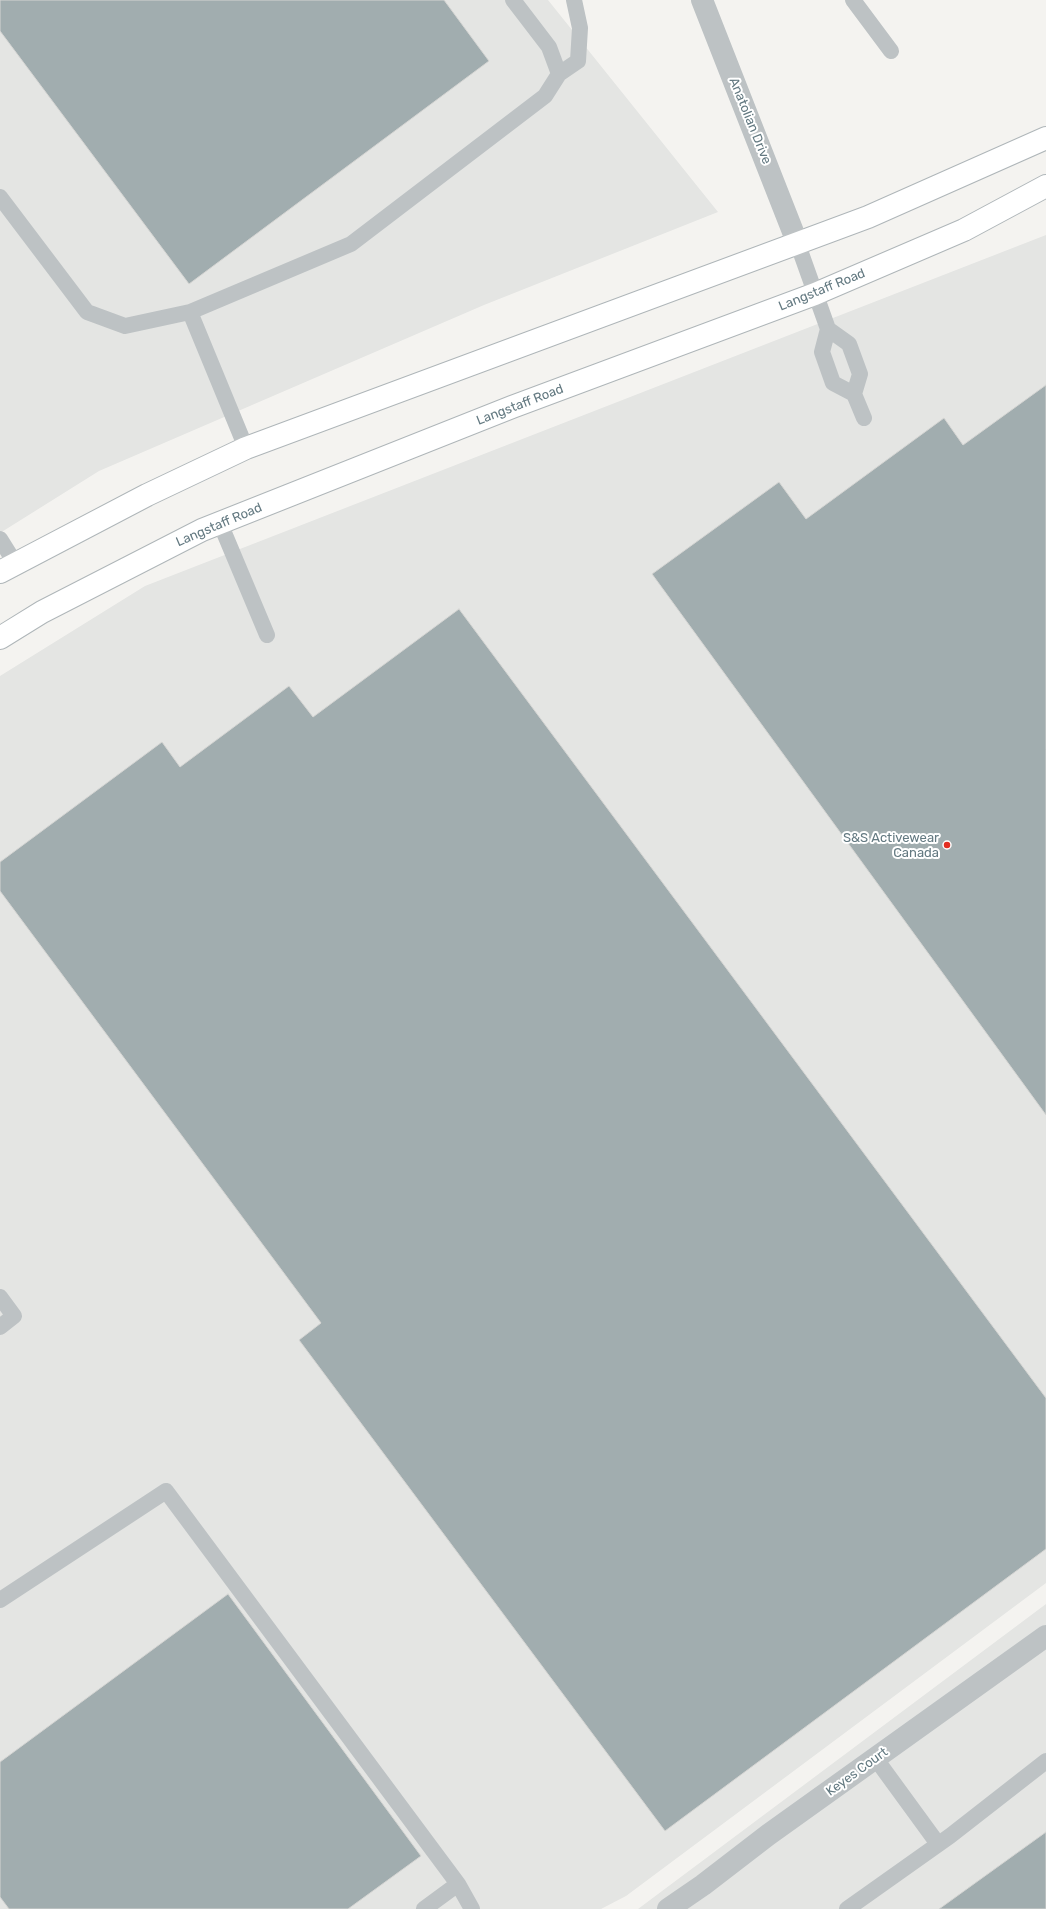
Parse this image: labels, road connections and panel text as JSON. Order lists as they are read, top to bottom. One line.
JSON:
{"streets":{"main road":["Langstaff Road"],"street":["Anatolian Drive","Keyes Court"]},"places":["S&S Activewear Canada"]}
